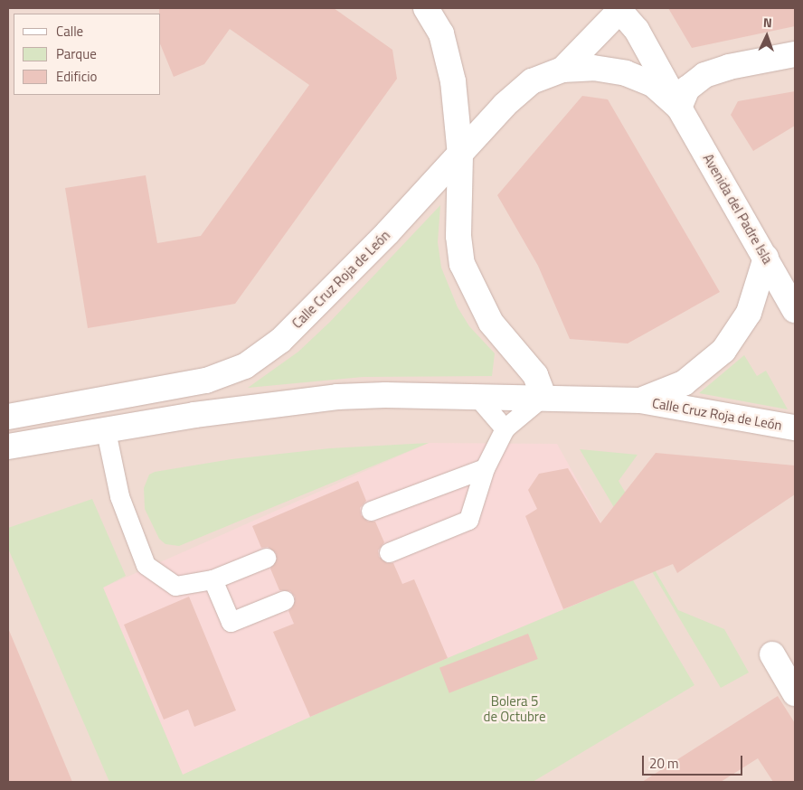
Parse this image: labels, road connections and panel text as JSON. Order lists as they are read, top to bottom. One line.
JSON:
{"streets":{"main road":["Avenida del Padre Isla","Calle Cruz Roja de León"]},"crossings":[["Avenida del Padre Isla","Calle Cruz Roja de León"]],"parks":["Bolera 5 de Octubre"],"legend":["Calle","Parque","Edificio"],"scale_bar":"20 m","north":"top"}
